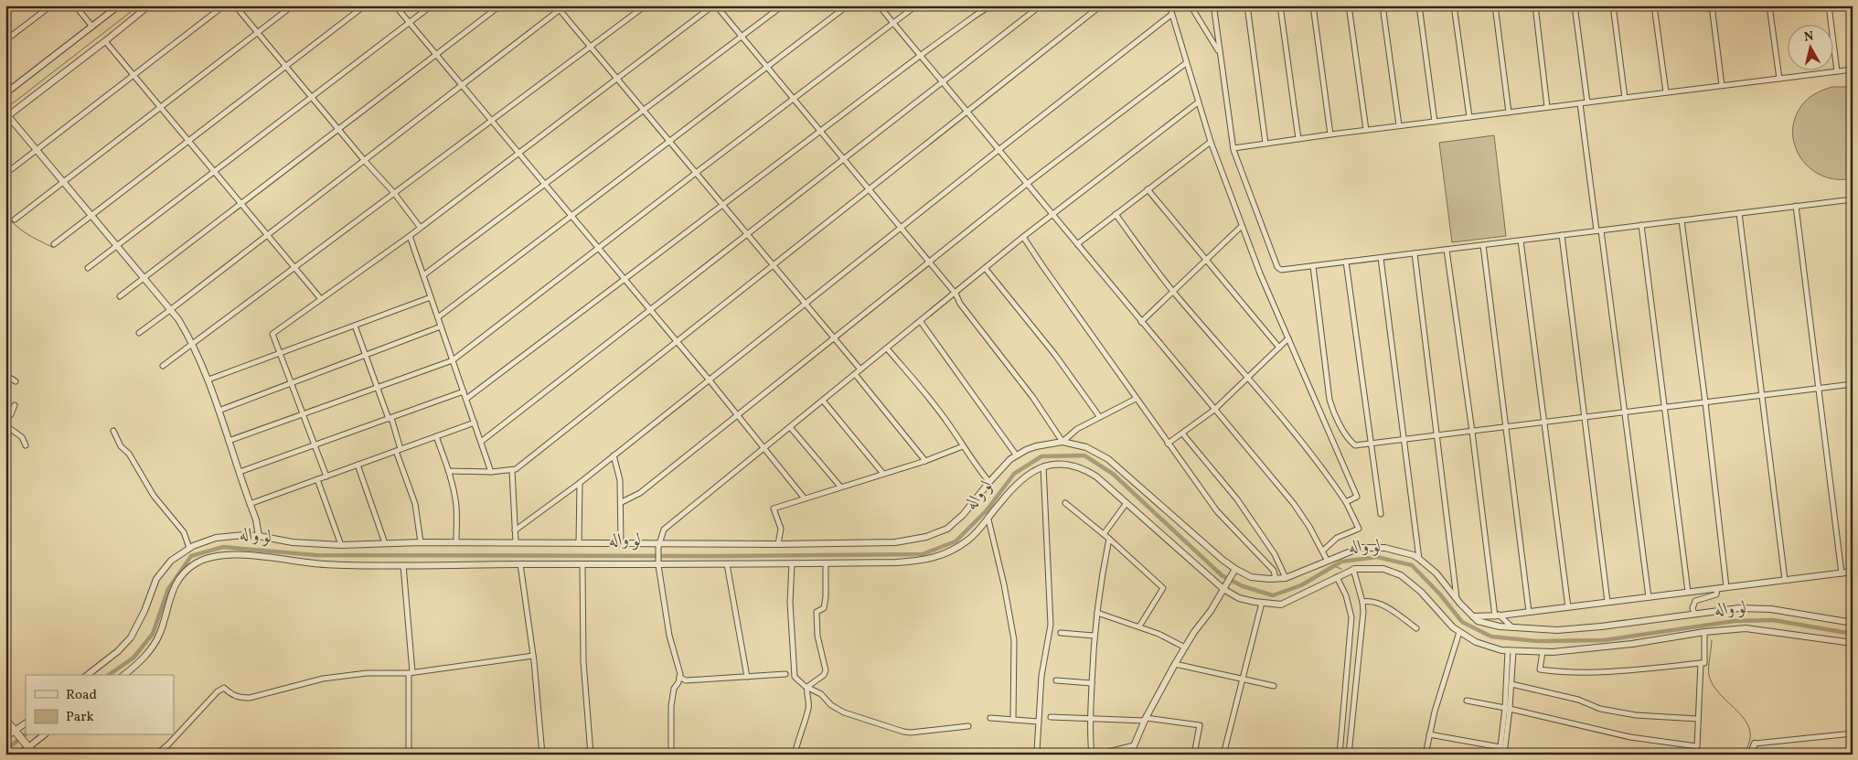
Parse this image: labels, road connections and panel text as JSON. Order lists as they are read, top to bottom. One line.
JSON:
{"water":["لو واله"],"legend":["Road","Park"],"north":"top"}
